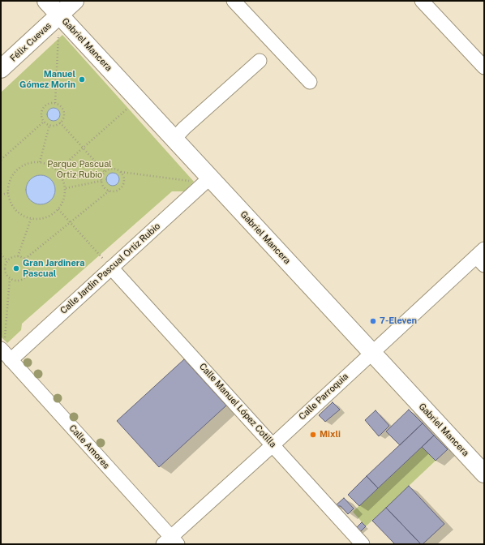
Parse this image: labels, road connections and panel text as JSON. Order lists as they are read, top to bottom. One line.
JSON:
{"streets":{"main road":["Félix Cuevas","Gabriel Mancera"],"street":["Calle Jardin Pascual Ortiz Rubio","Calle Parroquia","Calle Manuel López Cotilla","Calle Amores"]},"crossings":[["Félix Cuevas","Gabriel Mancera"],["Gabriel Mancera","Calle Jardin Pascual Ortiz Rubio"],["Gabriel Mancera","Calle Parroquia"],["Calle Jardin Pascual Ortiz Rubio","Calle Manuel López Cotilla"],["Calle Jardin Pascual Ortiz Rubio","Calle Amores"],["Calle Parroquia","Calle Manuel López Cotilla"],["Calle Parroquia","Calle Amores"]],"parks":["Parque Pascual Ortiz Rubio"],"places":["Manuel Gómez Morin","Gran Jardinera Pascual","7-Eleven","Mixli"]}
